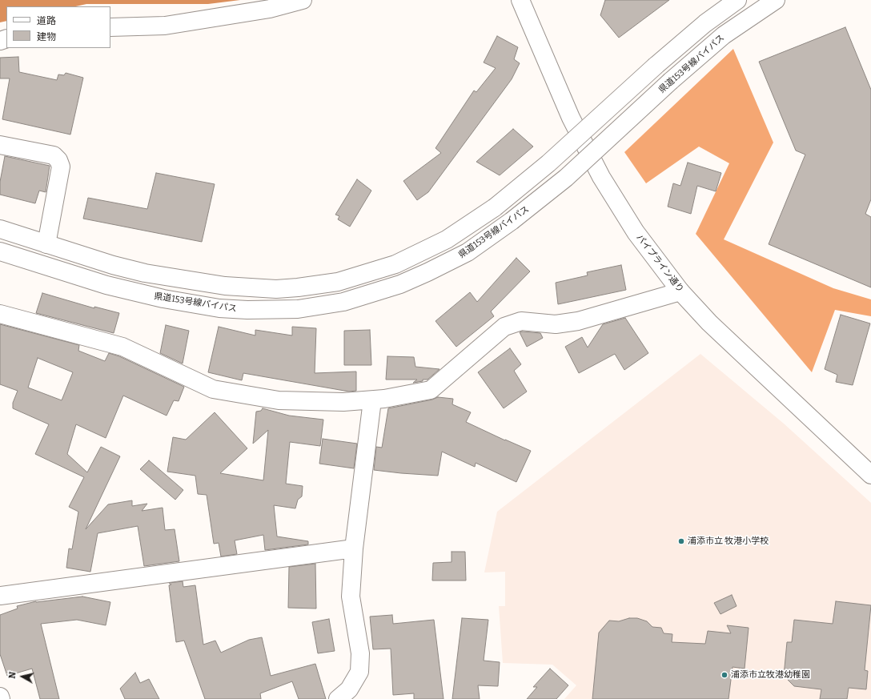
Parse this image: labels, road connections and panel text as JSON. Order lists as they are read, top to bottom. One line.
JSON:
{"streets":{"main road":["県道153号線バイパス","パイプライン通り"]},"places":["浦添市立 牧港小学校","浦添市立牧港幼稚園"],"legend":["道路","建物"],"north":"left"}
